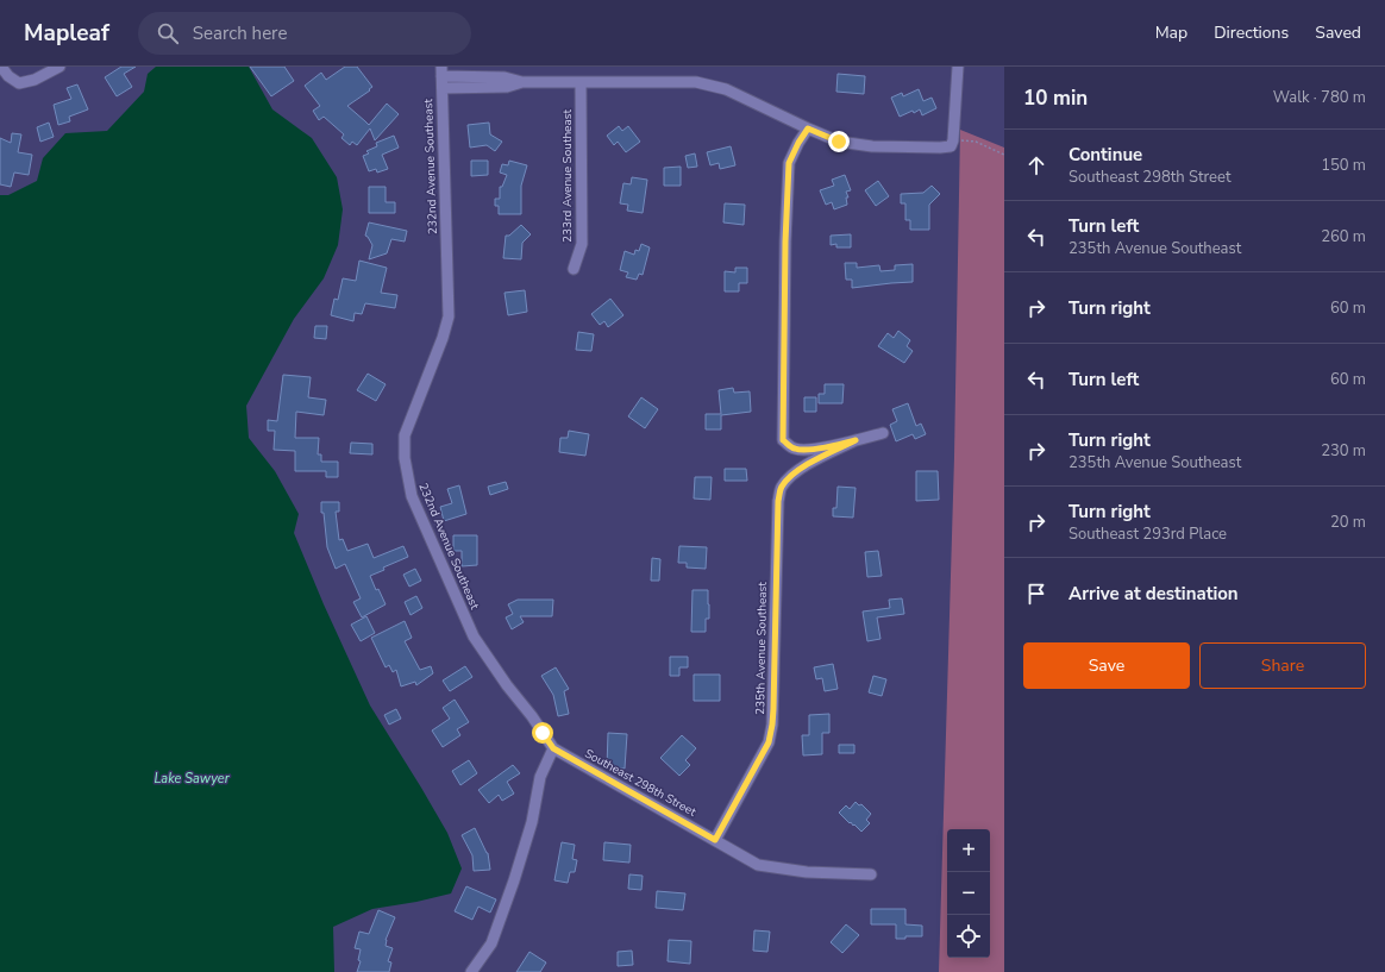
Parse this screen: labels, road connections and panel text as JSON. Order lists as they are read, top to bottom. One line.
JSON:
{"streets":{"street":["232nd Avenue Southeast","233rd Avenue Southeast","235th Avenue Southeast","Southeast 298th Street"]},"crossings":[["232nd Avenue Southeast","Southeast 298th Street"],["235th Avenue Southeast","Southeast 298th Street"]],"water":["Lake Sawyer"],"page":{"header":"Mapleaf","search":"Search here","nav":["Map","Directions","Saved"],"heading":["10 min","Walk · 780 m"],"list":[["Continue","Southeast 298th Street","150 m"],["Turn left","235th Avenue Southeast","260 m"],["Turn right","60 m"],["Turn left","60 m"],["Turn right","235th Avenue Southeast","230 m"],["Turn right","Southeast 293rd Place","20 m"],"Arrive at destination"],"buttons":["Save","Share"],"map_buttons":["+","−"]}}
